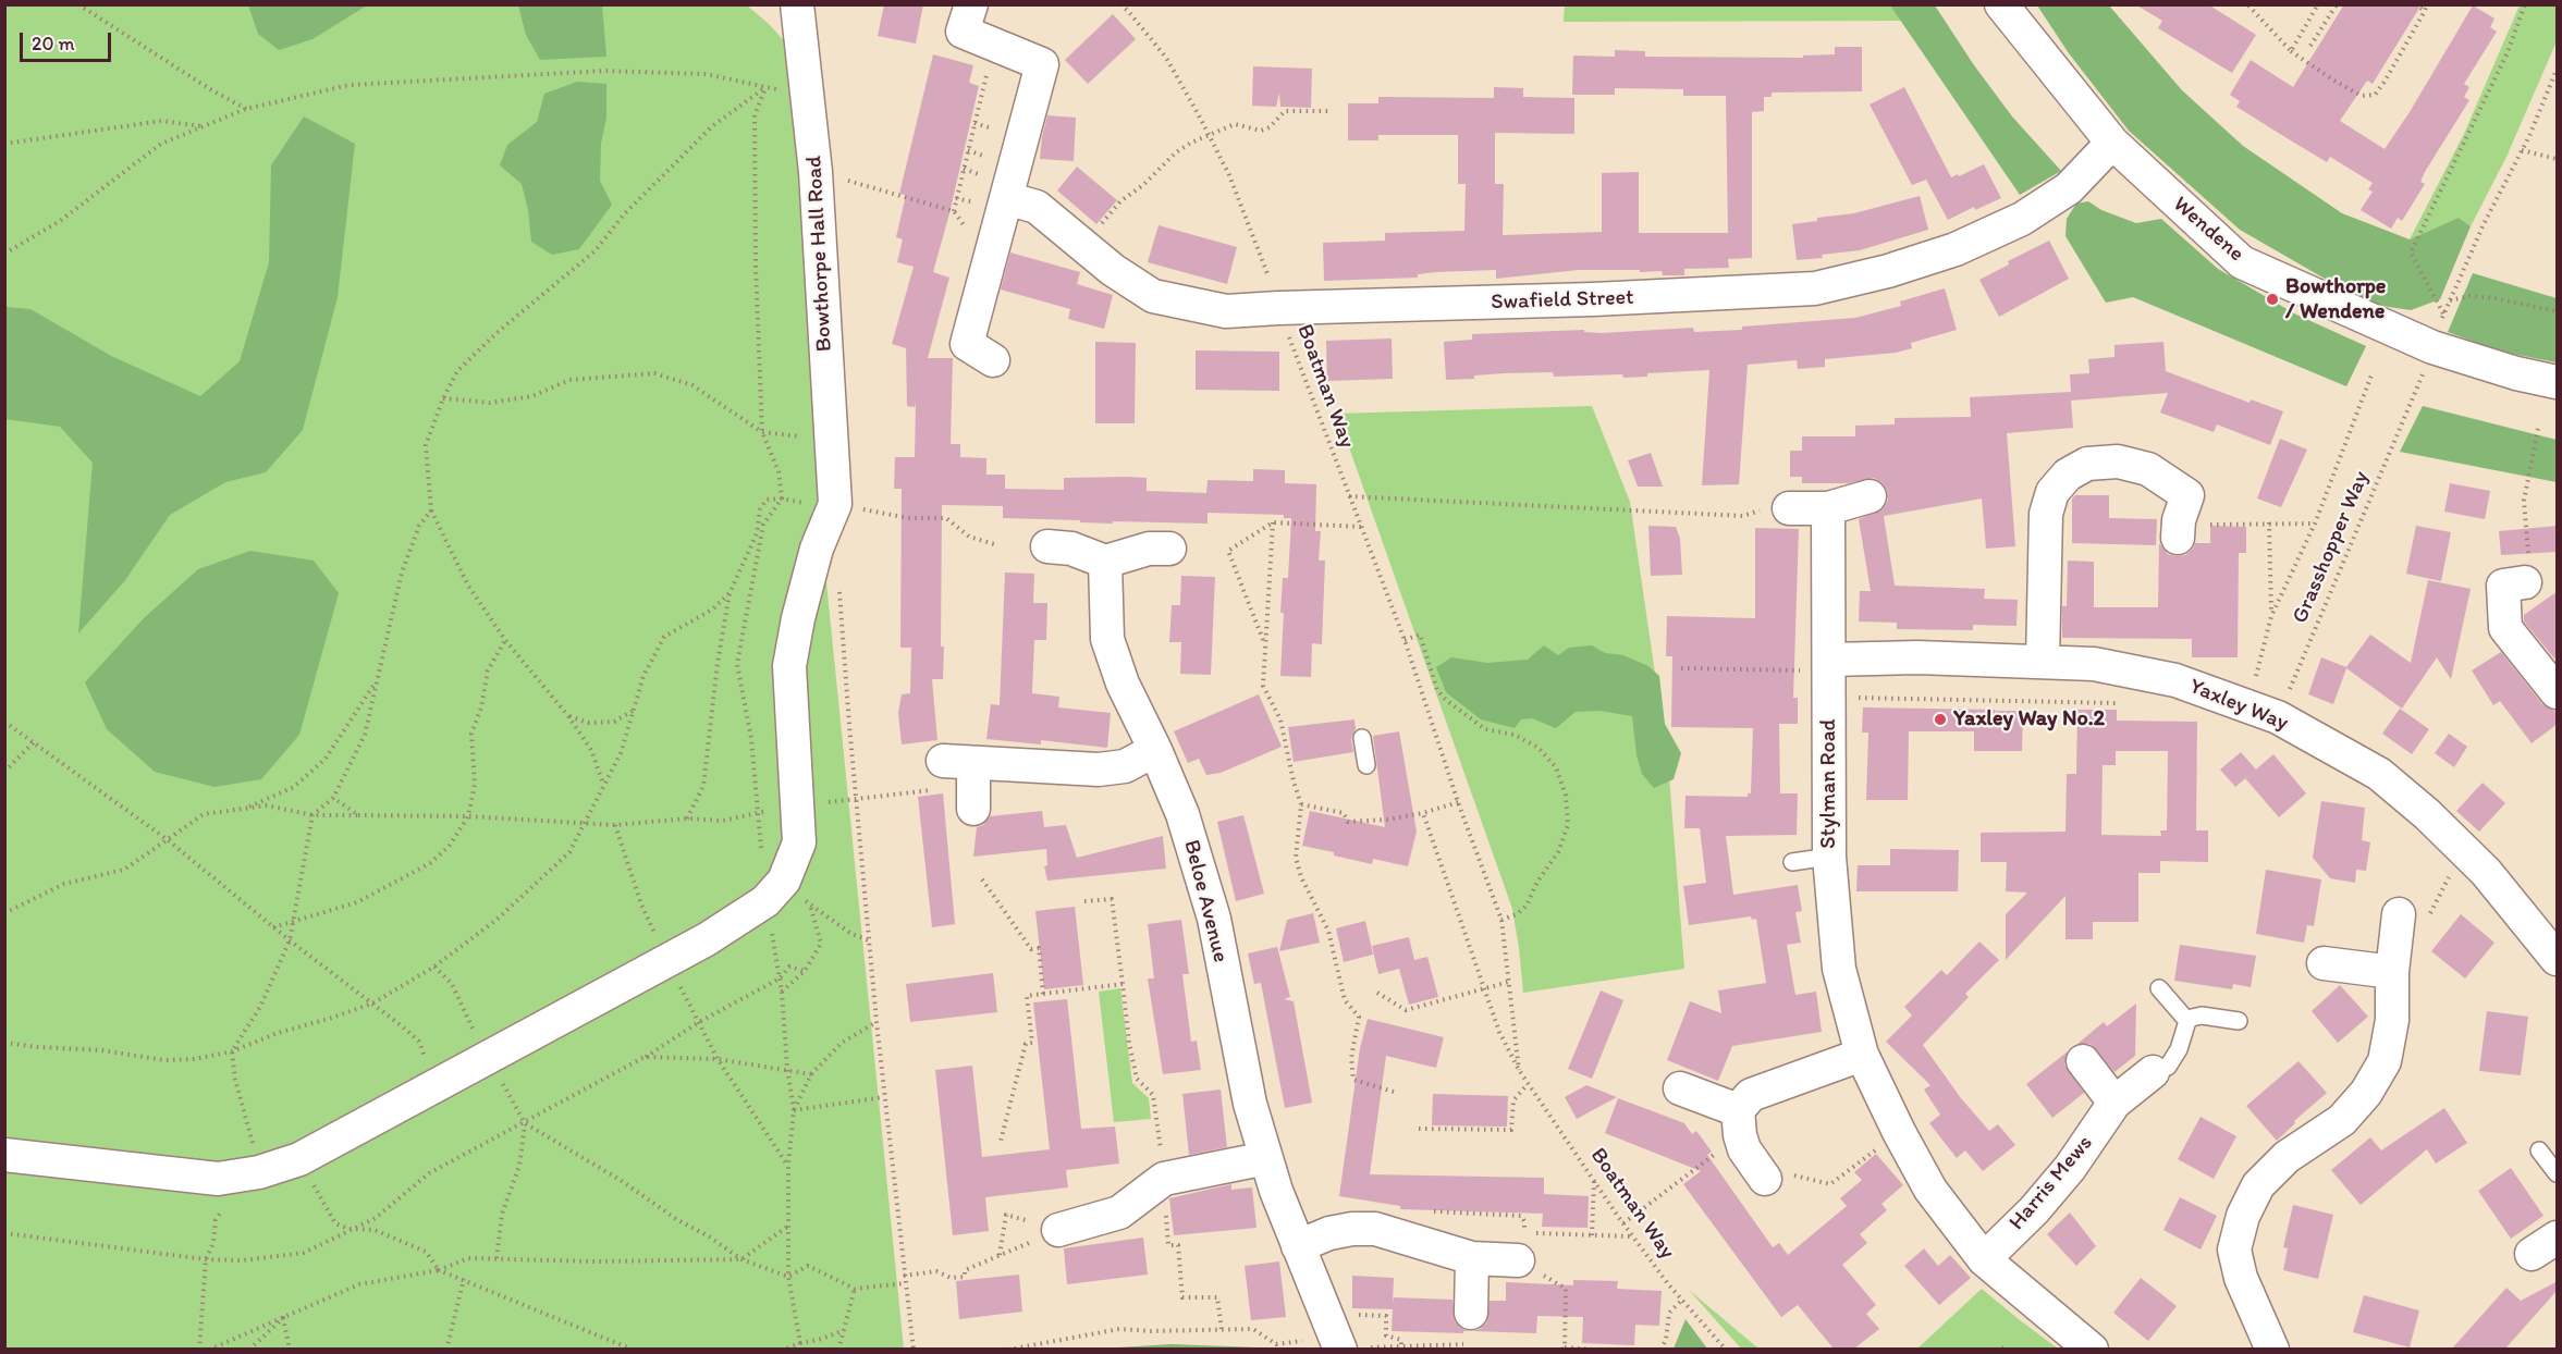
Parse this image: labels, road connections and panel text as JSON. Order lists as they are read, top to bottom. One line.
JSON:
{"streets":{"street":["Wendene","Bowthorpe Hall Road","Swafield Street","Yaxley Way","Stylman Road","Beloe Avenue","Harris Mews"],"path":["Boatman Way","Grasshopper Way"]},"crossings":[["Wendene","Swafield Street"],["Swafield Street","Boatman Way"],["Grasshopper Way","Yaxley Way"],["Yaxley Way","Stylman Road"],["Stylman Road","Harris Mews"]],"places":["Bowthorpe / Wendene","Yaxley Way No.2"],"scale_bar":"20 m"}
